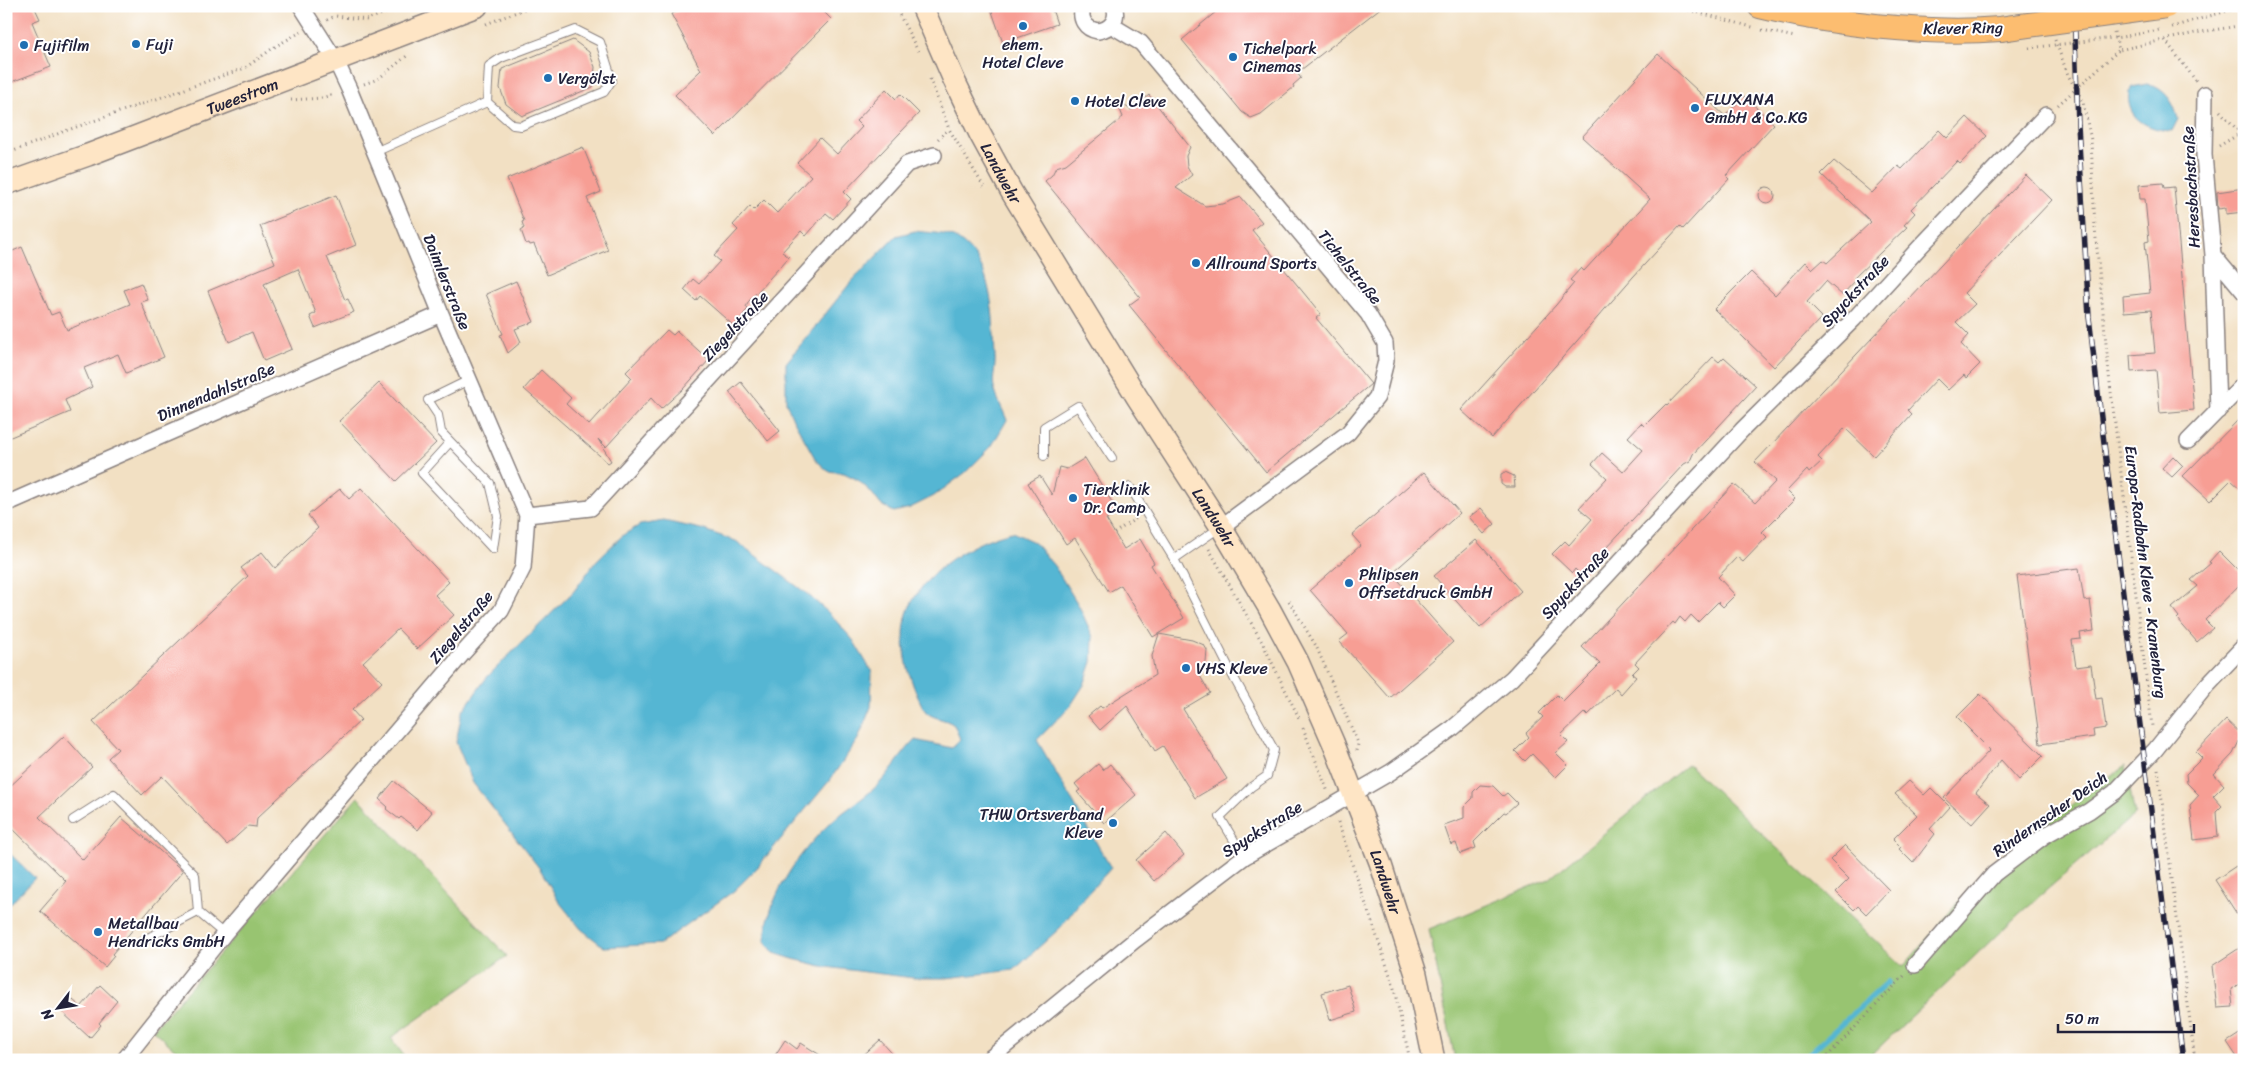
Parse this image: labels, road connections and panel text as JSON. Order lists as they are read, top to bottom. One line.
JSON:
{"streets":{"main road":["Klever Ring","Tweestrom","Landwehr"],"street":["Heresbachstraße","Tichelstraße","Daimlerstraße","Spyckstraße","Ziegelstraße","Dinnendahlstraße","Rindernscher Deich"],"path":["Europa-Radbahn Kleve - Kranenburg"]},"crossings":[["Tweestrom","Daimlerstraße"],["Landwehr","Tichelstraße"],["Landwehr","Spyckstraße"],["Daimlerstraße","Ziegelstraße"],["Daimlerstraße","Dinnendahlstraße"],["Europa-Radbahn Kleve - Kranenburg","Rindernscher Deich"]],"places":["ehem. Hotel Cleve","Fuji","Fujifilm","Tichelpark Cinemas","Vergölst","Hotel Cleve","FLUXANA GmbH & Co.KG","Allround Sports","Tierklinik Dr. Camp","Phlipsen Offsetdruck GmbH","VHS Kleve","THW Ortsverband Kleve","Metallbau Hendricks GmbH"],"scale_bar":"50 m","north":"bottom left"}
